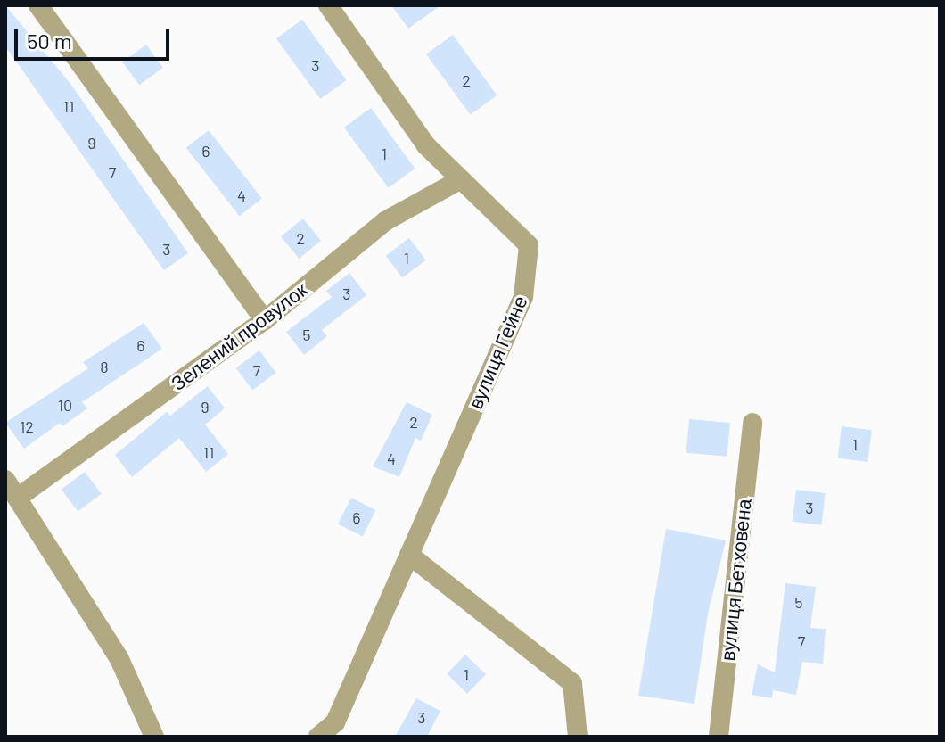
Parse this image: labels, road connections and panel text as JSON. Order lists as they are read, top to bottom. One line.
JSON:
{"streets":{"street":["Зелений провулок","вулиця Гейне","вулиця Бетховена"]},"crossings":[["Зелений провулок","вулиця Гейне"]],"house_numbers":["3","2","11","9","6","1","7","4","2","3","1","3","5","6","8","7","10","9","2","12","1","11","4","3","6","5","7","1","3"],"scale_bar":"50 m"}
